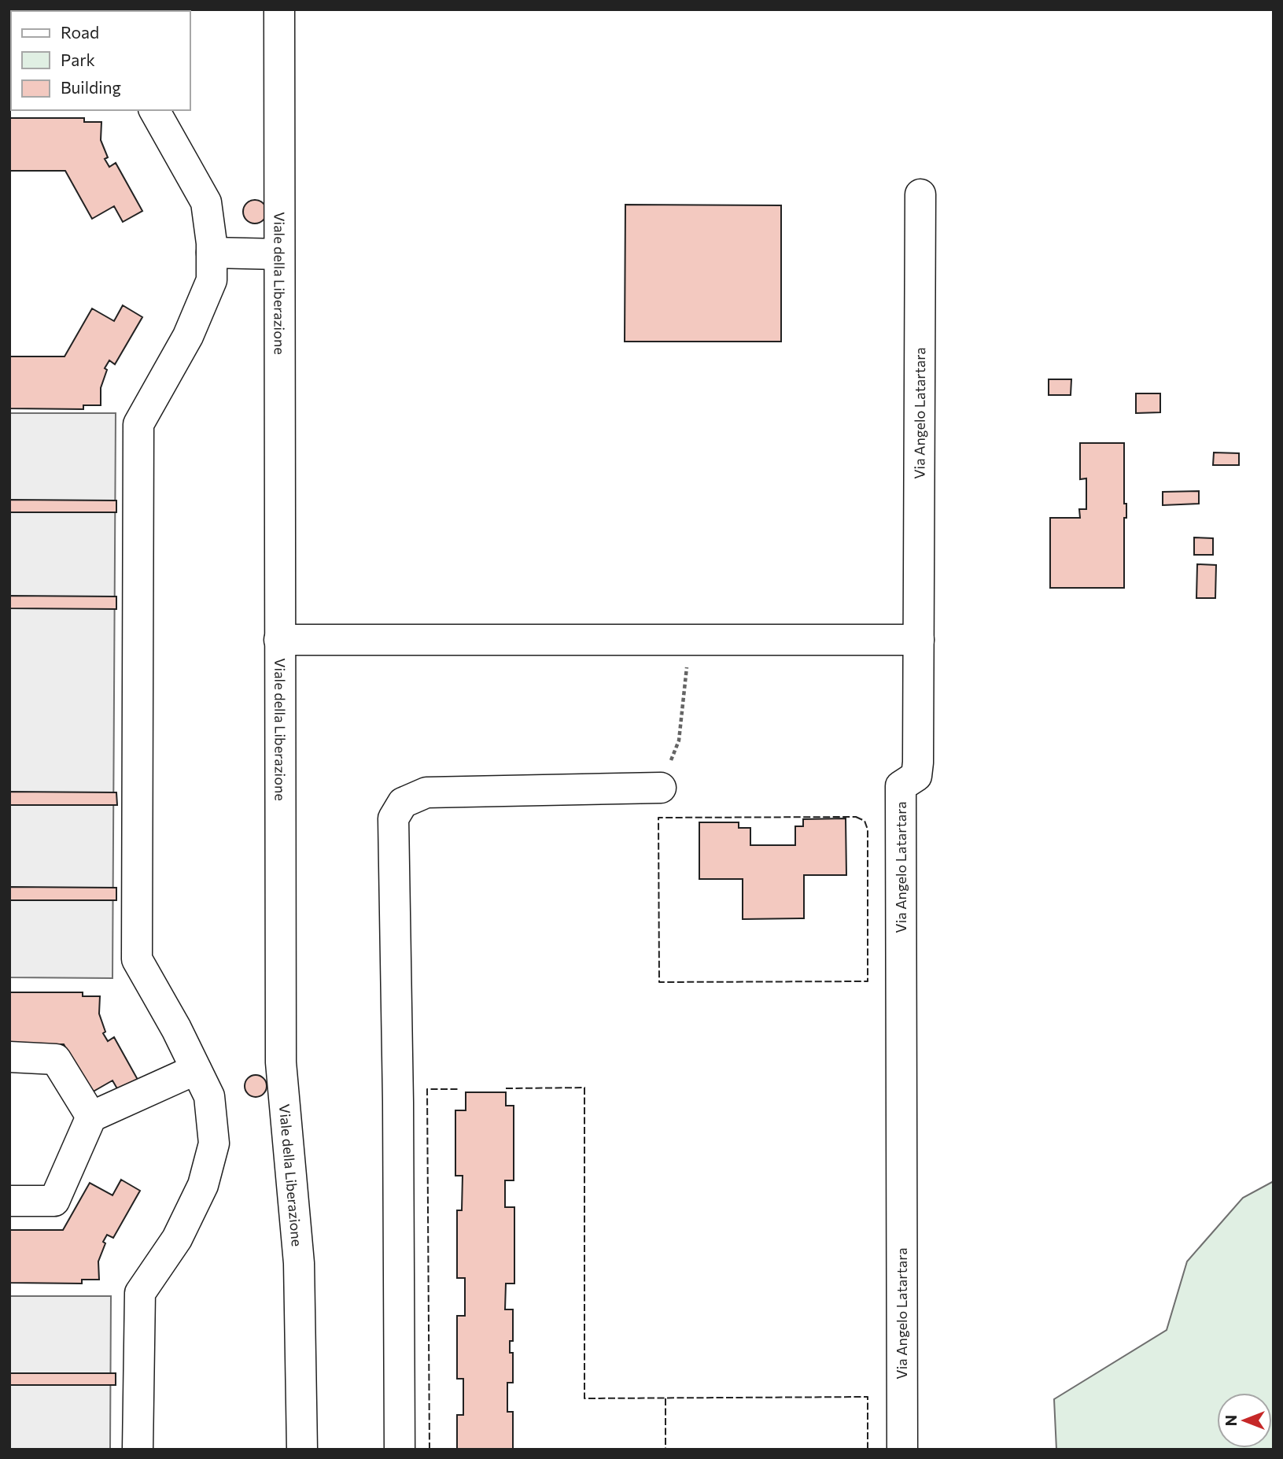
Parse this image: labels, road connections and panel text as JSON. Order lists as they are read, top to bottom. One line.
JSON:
{"streets":{"street":["Viale della Liberazione","Via Angelo Latartara"]},"legend":["Road","Park","Building"],"north":"left"}
